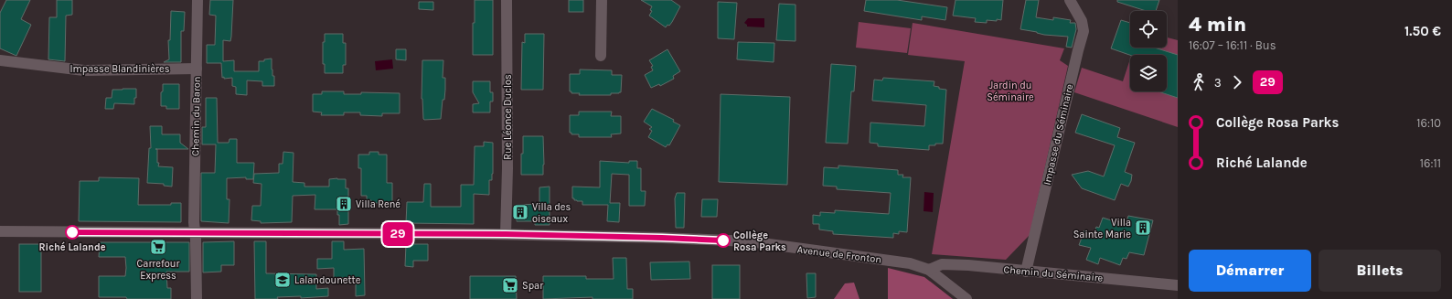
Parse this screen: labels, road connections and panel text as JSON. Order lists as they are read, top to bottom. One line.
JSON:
{"streets":{"street":["Impasse Blandinières","Chemin du Baron","Rue Léonce Duclos","Impasse du Séminaire","Avenue de Fronton","Chemin du Séminaire"]},"crossings":[["Impasse Blandinières","Chemin du Baron"],["Chemin du Baron","Avenue de Fronton"],["Rue Léonce Duclos","Avenue de Fronton"],["Impasse du Séminaire","Chemin du Séminaire"],["Avenue de Fronton","Chemin du Séminaire"]],"parks":["Jardin du Séminaire"],"places":{"building":["Villa René","Villa des oiseaux","Villa Sainte Marie"],"other":["Riché Lalande","Collège Rosa Parks"],"supermarket":["Carrefour Express","Spar"],"school or university":["Lalandounette"]},"lines":["bus line 29"],"page":{"on_map":"29","heading":["4 min","16:07 – 16:11 · Bus","1.50 €"],"legs":["3","29"],"list":[{"name":"Collège Rosa Parks","value":"16:10"},{"name":"Riché Lalande","value":"16:11"}],"buttons":["Démarrer","Billets"]}}
